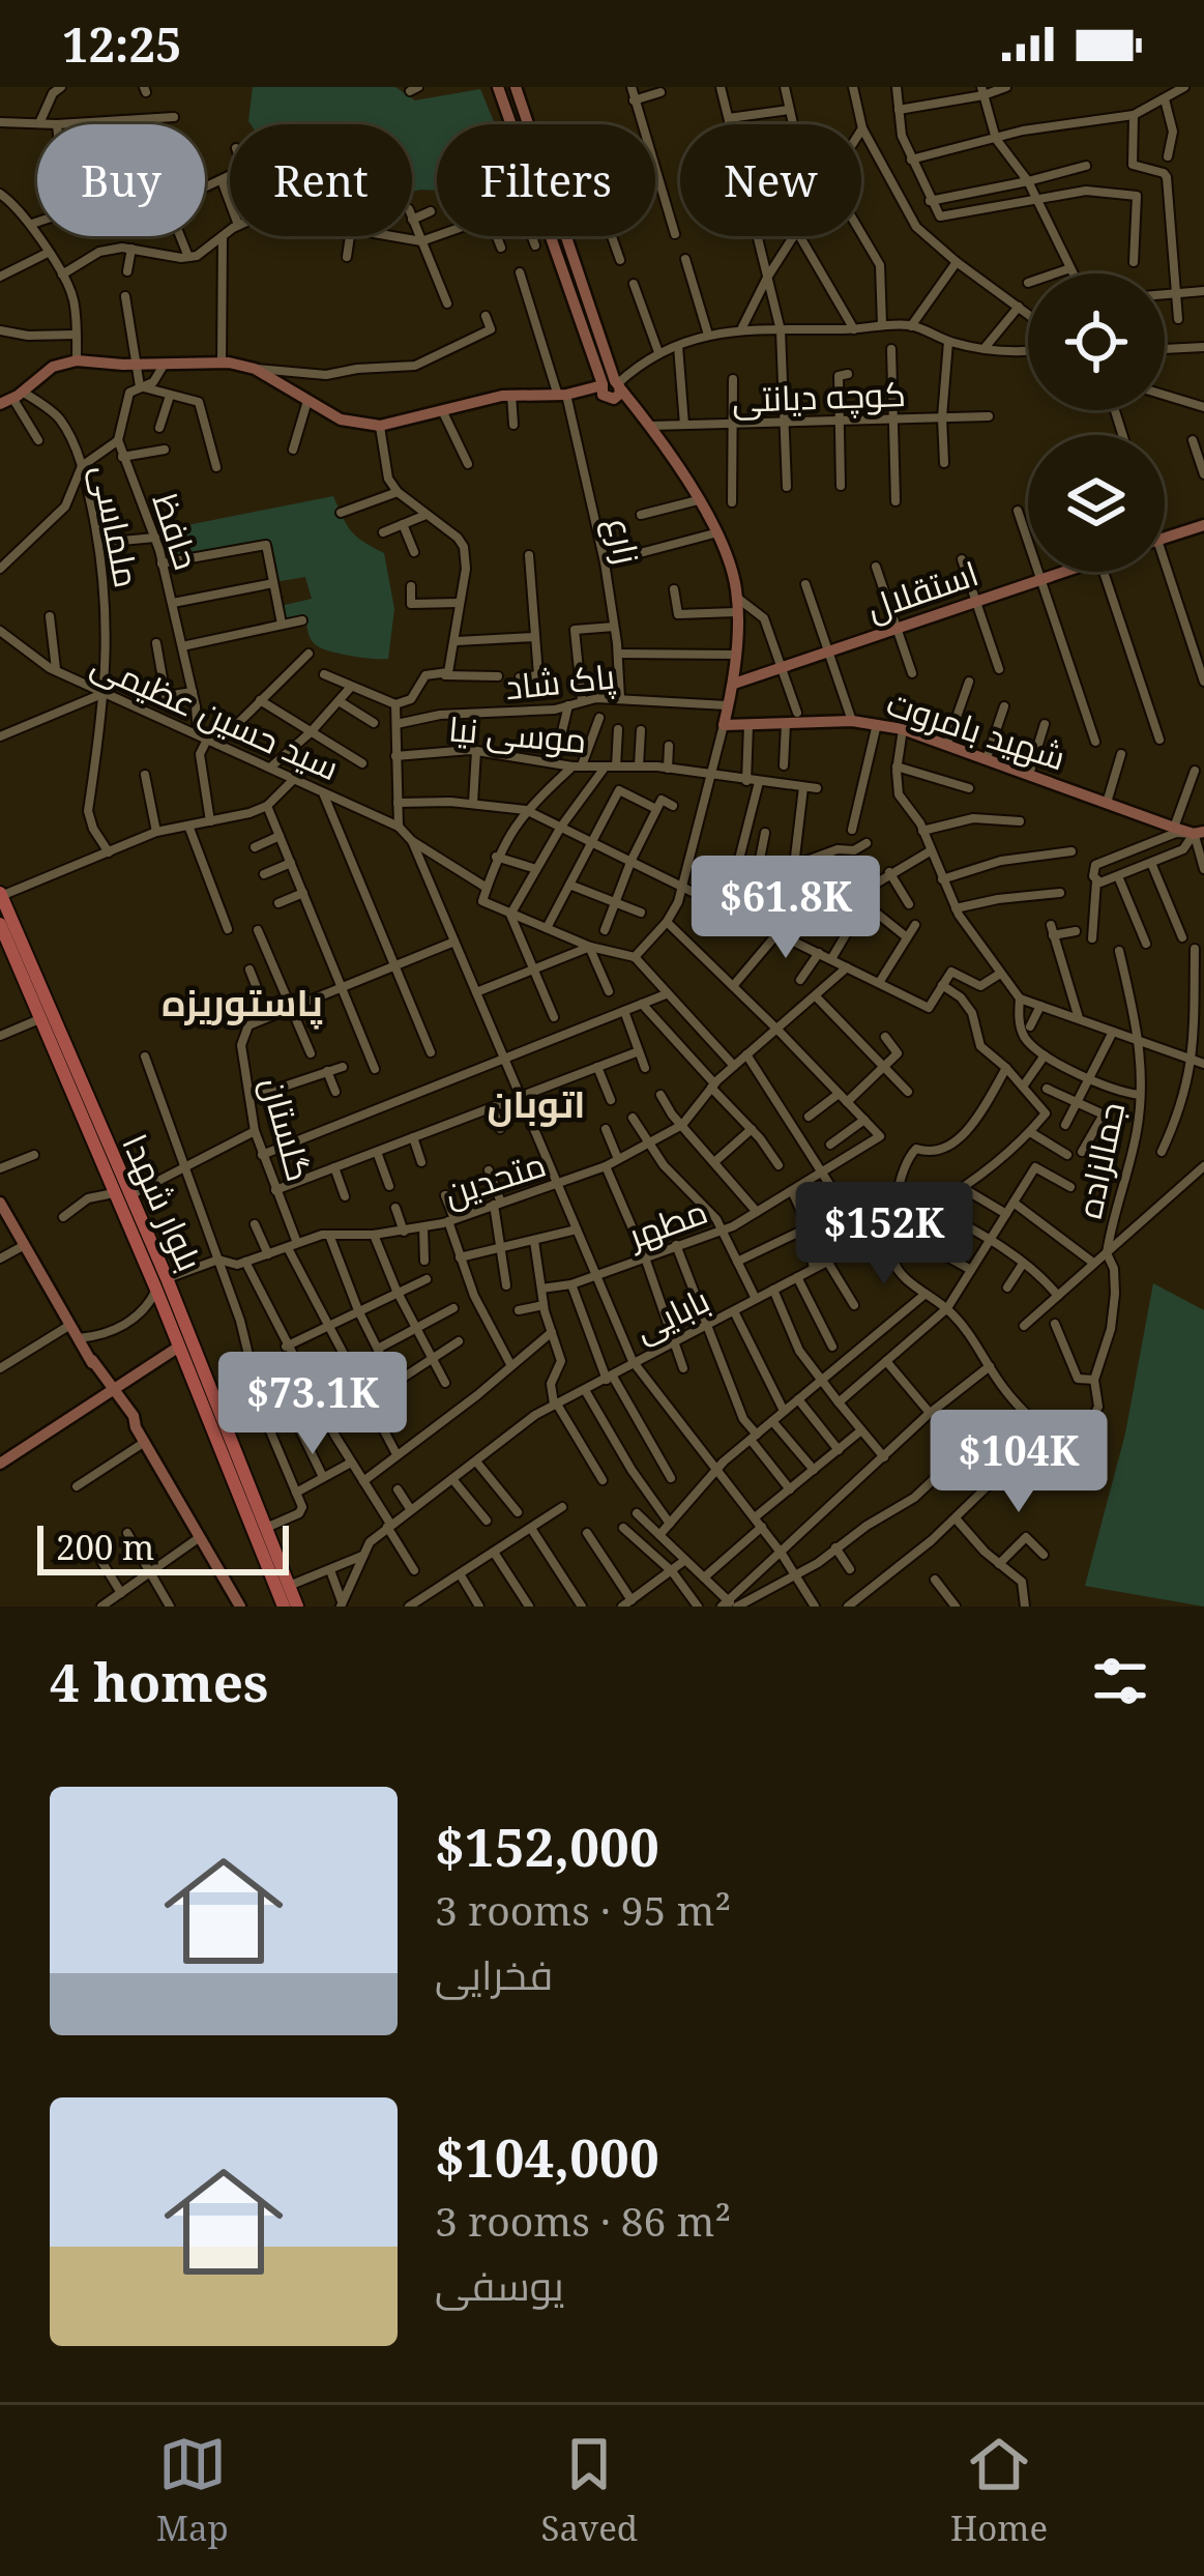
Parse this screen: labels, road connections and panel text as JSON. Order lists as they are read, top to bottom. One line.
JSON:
{"streets":{"main road":["استقلال","شهید بامروت","بلوار شهدا"],"street":["کوچه دیانتی","ملماسی","حافظ","زارع","پاک شاد","سید حسین عظیمی","موسی نیا","گلستان","جمالزاده","متحدین","مطهر","بابایی"]},"crossings":[["ملماسی","سید حسین عظیمی"],["حافظ","سید حسین عظیمی"],["زارع","پاک شاد"],["گلستان","متحدین"],["متحدین","بلوار شهدا"]],"districts":["پاستوریزه","اتوبان"],"scale_bar":"200 m","page":{"status":"12:25","chip":["Buy","Rent","Filters","New"],"price":["$61.8K","$152K","$73.1K","$104K"],"scale":"200 m","heading":"4 homes","list":[{"name":"$152,000","note":"3 rooms · 95 m² · فخرایی"},{"name":"$104,000","note":"3 rooms · 86 m² · یوسفی"}],"tabs":["Map","Saved","Home"]}}
